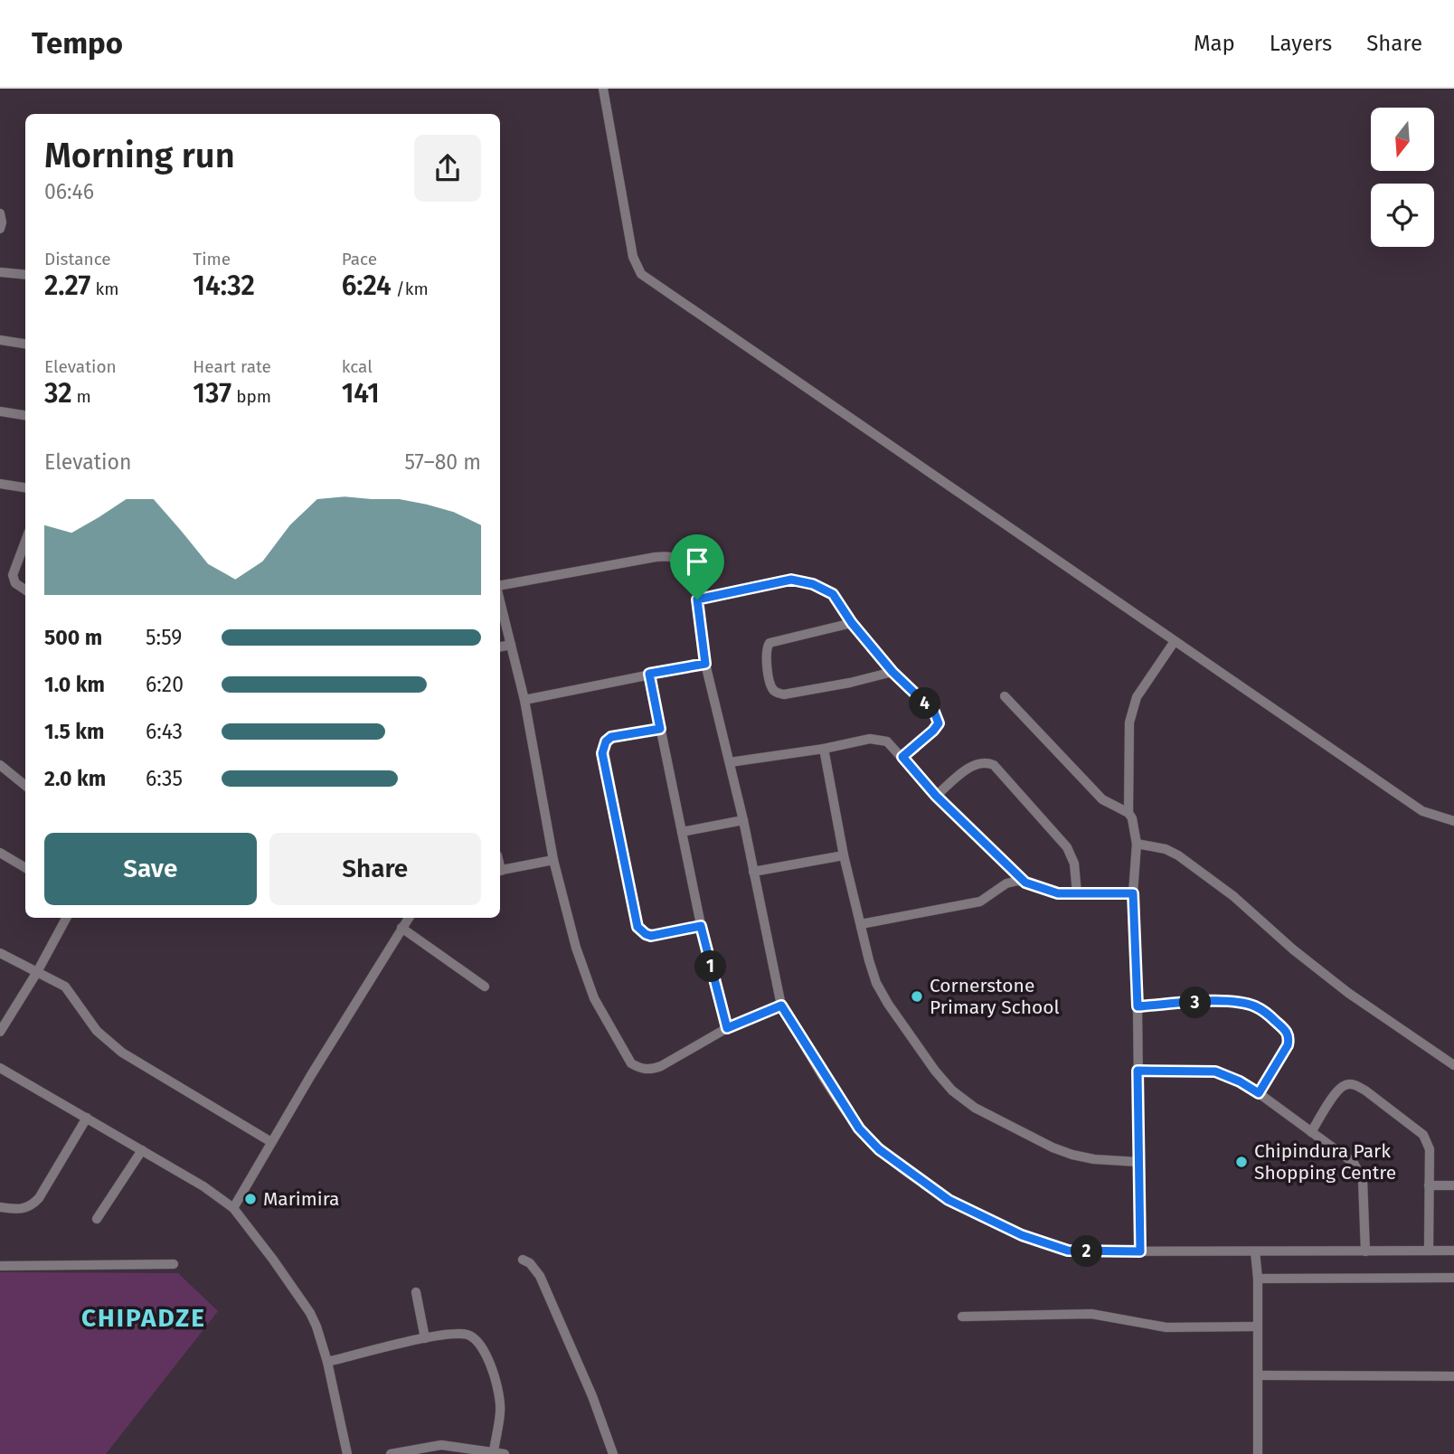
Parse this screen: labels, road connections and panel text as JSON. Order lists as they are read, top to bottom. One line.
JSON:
{"districts":["CHIPADZE"],"places":["Cornerstone Primary School","Chipindura Park Shopping Centre","Marimira"],"north":"bottom","page":{"header":"Tempo","nav":["Map","Layers","Share"],"heading":["Morning run","06:46"],"stats":[["Distance","2.27 km"],["Time","14:32"],["Pace","6:24 /km"],["Elevation","32 m"],["Heart rate","137 bpm"],["kcal","141"]],"chart":["Elevation","57–80 m"],"list":[{"name":"500 m","note":"5:59"},{"name":"1.0 km","note":"6:20"},{"name":"1.5 km","note":"6:43"},{"name":"2.0 km","note":"6:35"}],"pins":["4","1","3","2"],"buttons":["Save","Share"]}}
